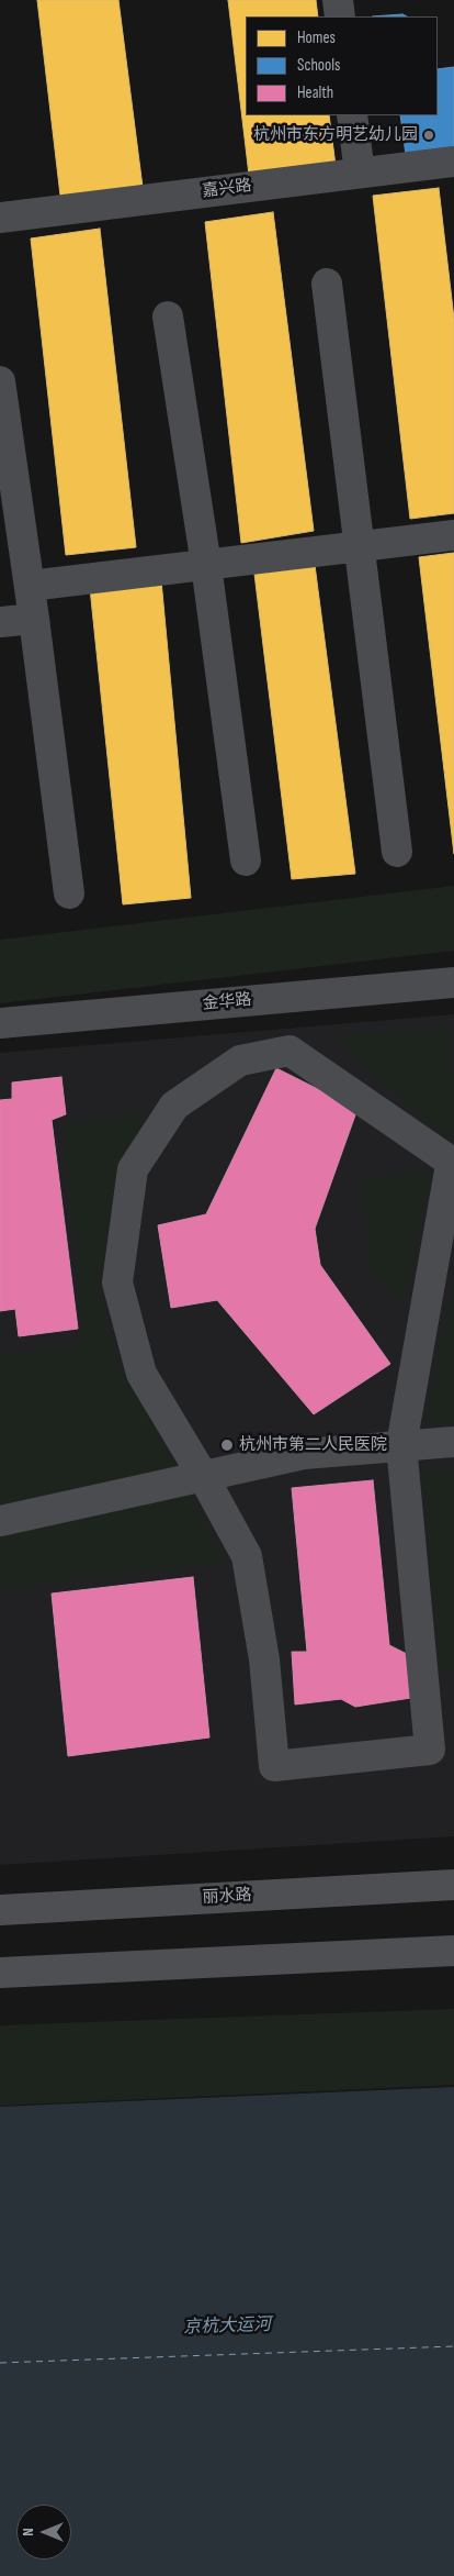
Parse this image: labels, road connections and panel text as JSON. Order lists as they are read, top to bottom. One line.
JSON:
{"streets":{"main road":["丽水路"],"street":["嘉兴路","金华路"]},"water":["京杭大运河"],"places":["杭州市东方明艺幼儿园","杭州市第二人民医院"],"legend":["Homes","Schools","Health"],"north":"left"}
